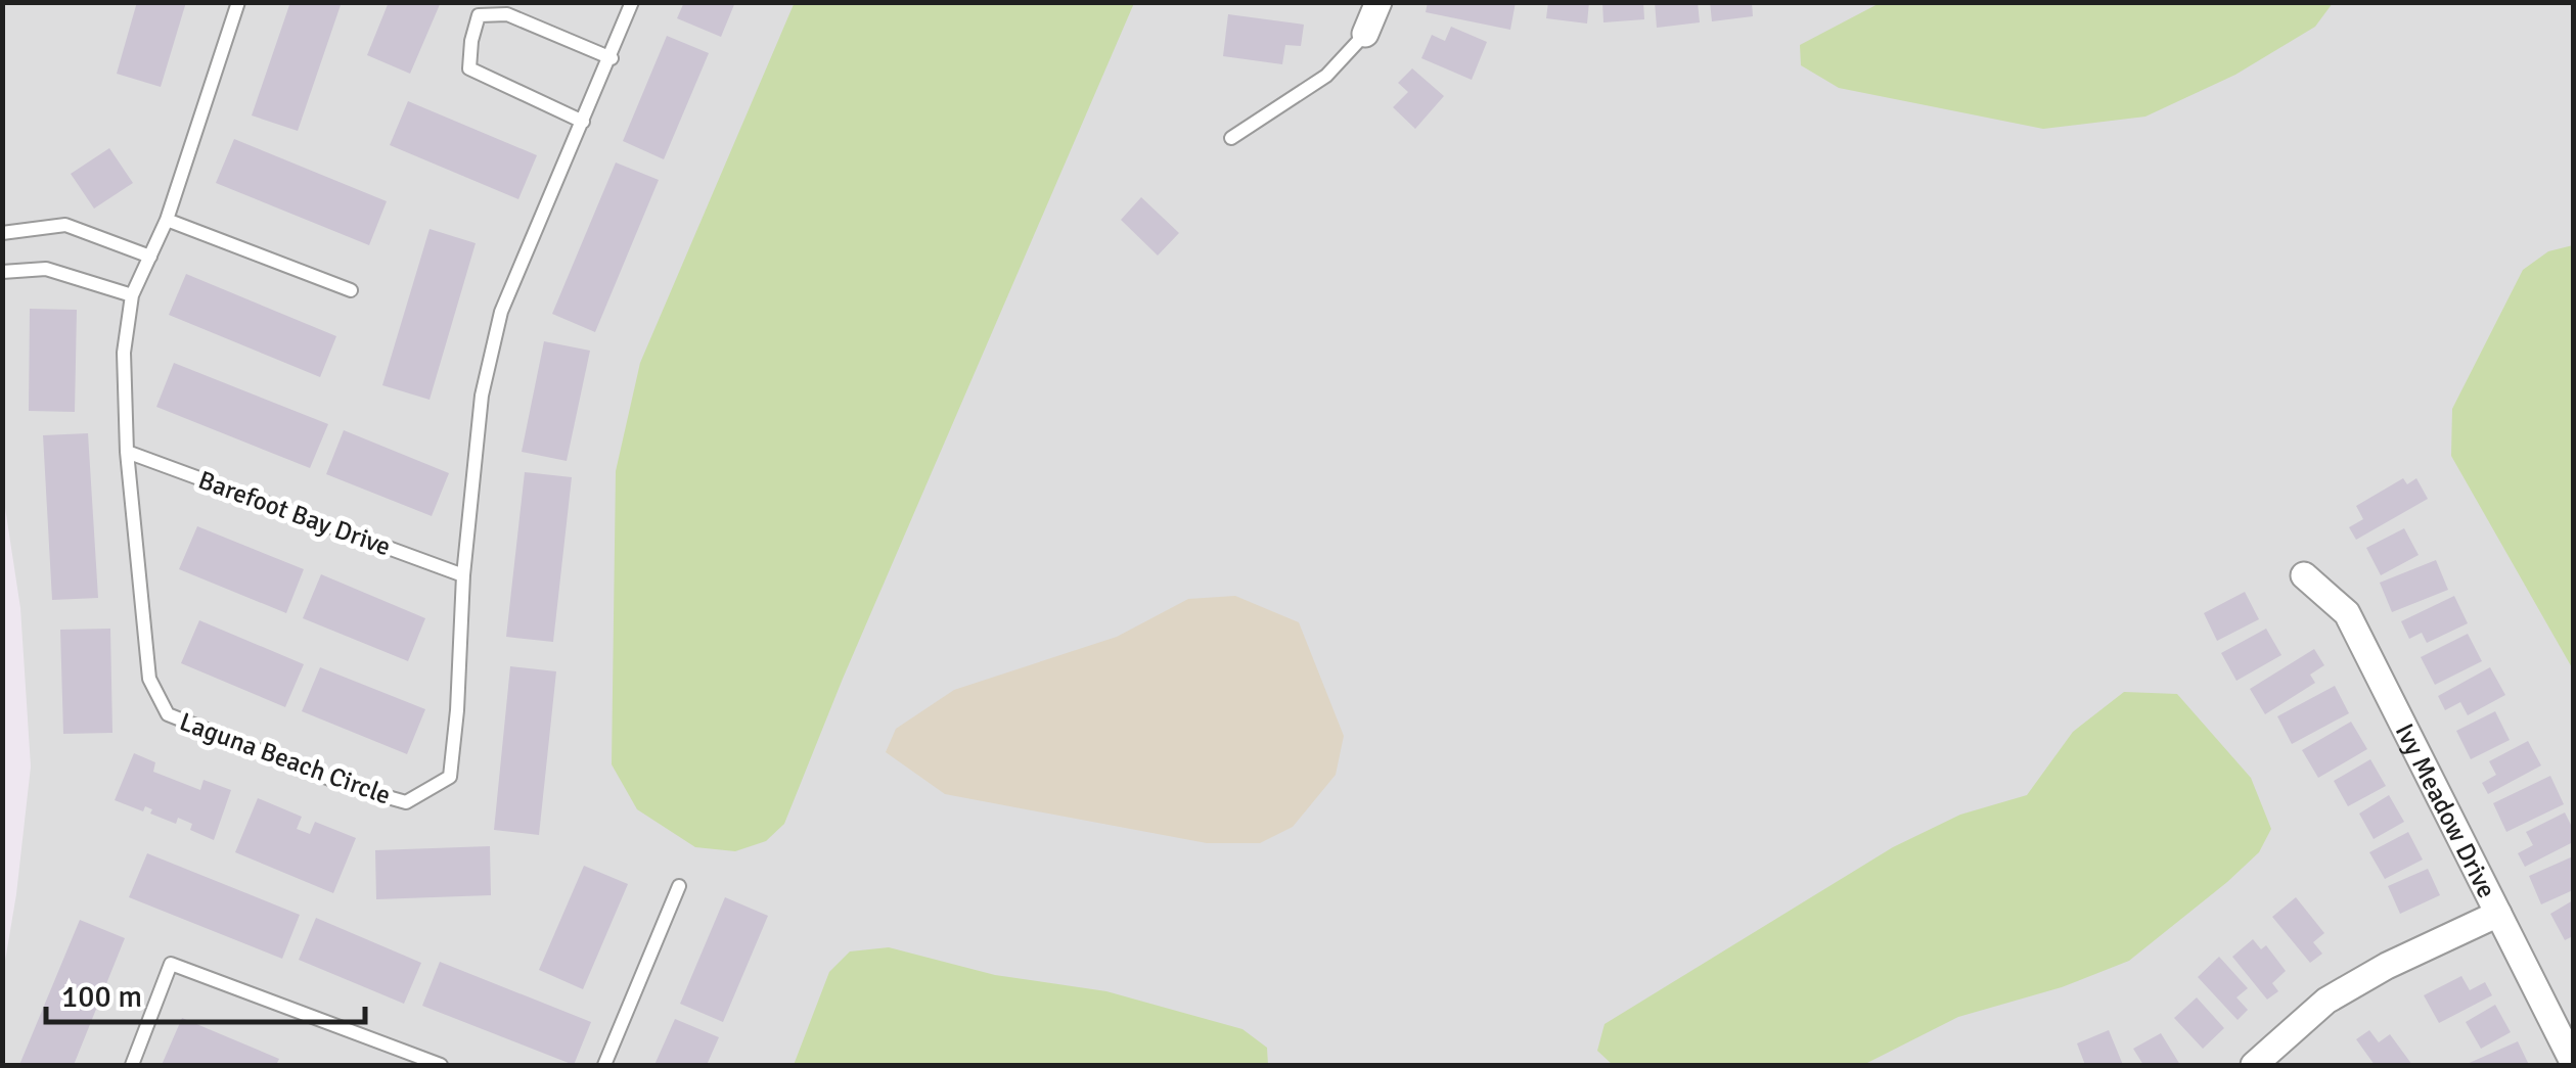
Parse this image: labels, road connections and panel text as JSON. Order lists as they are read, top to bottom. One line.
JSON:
{"streets":{"street":["Ivy Meadow Drive"],"lane":["Barefoot Bay Drive","Laguna Beach Circle"]},"crossings":[["Barefoot Bay Drive","Laguna Beach Circle"]],"scale_bar":"100 m"}
